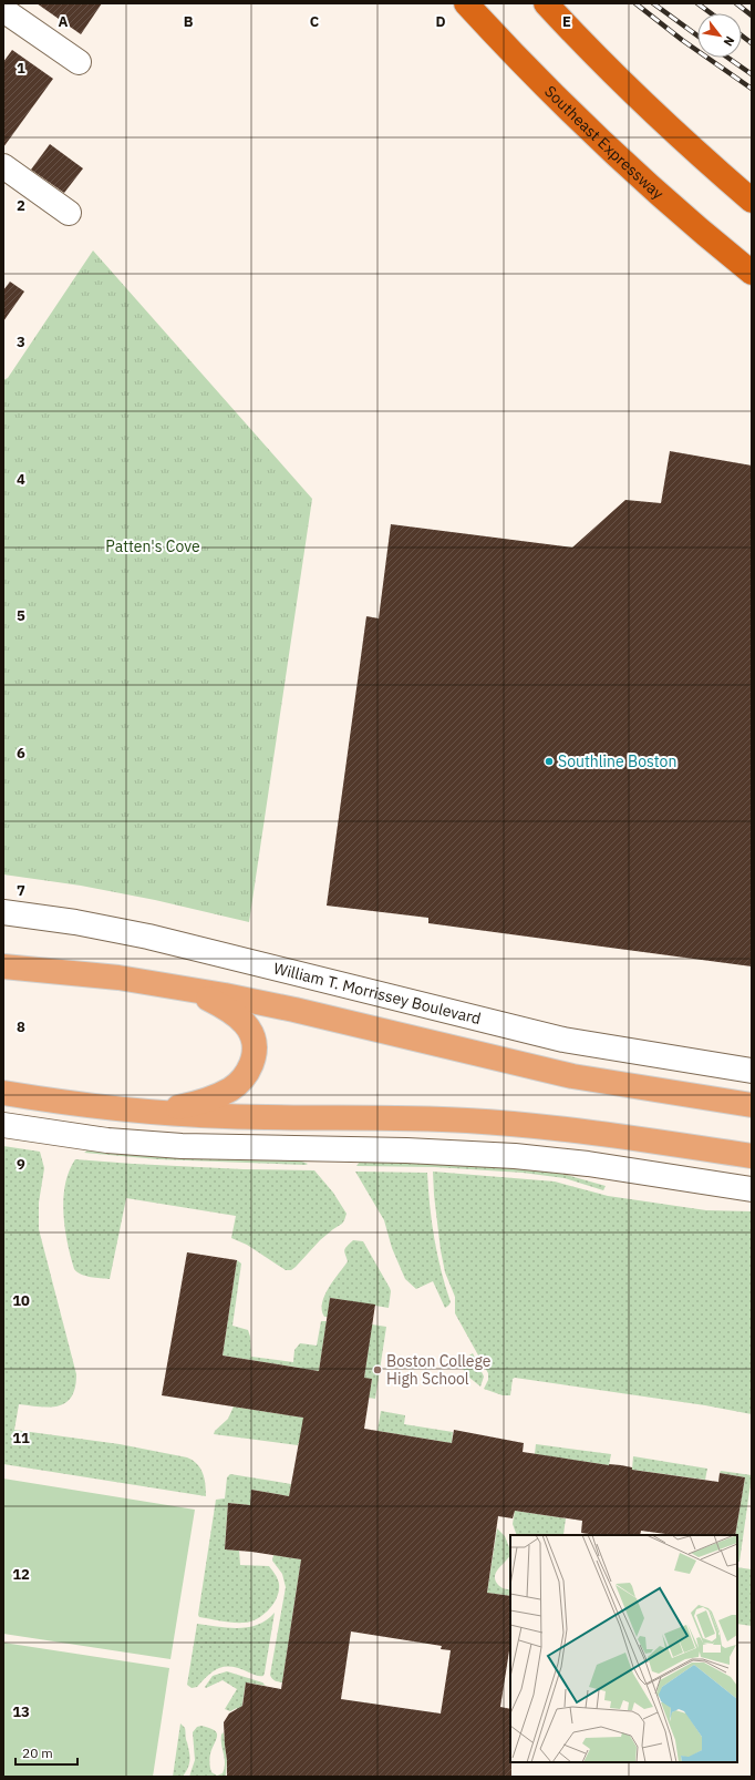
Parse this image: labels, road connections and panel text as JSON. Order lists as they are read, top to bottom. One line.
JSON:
{"streets":{"highway":["Southeast Expressway"],"street":["William T. Morrissey Boulevard"]},"parks":["Patten's Cove"],"places":["Southline Boston","Boston College High School"],"scale_bar":"20 m","north":"bottom right","grid":{"columns":["A","B","C","D","E"],"rows":["1","2","3","4","5","6","7","8","9","10","11","12","13"]}}
